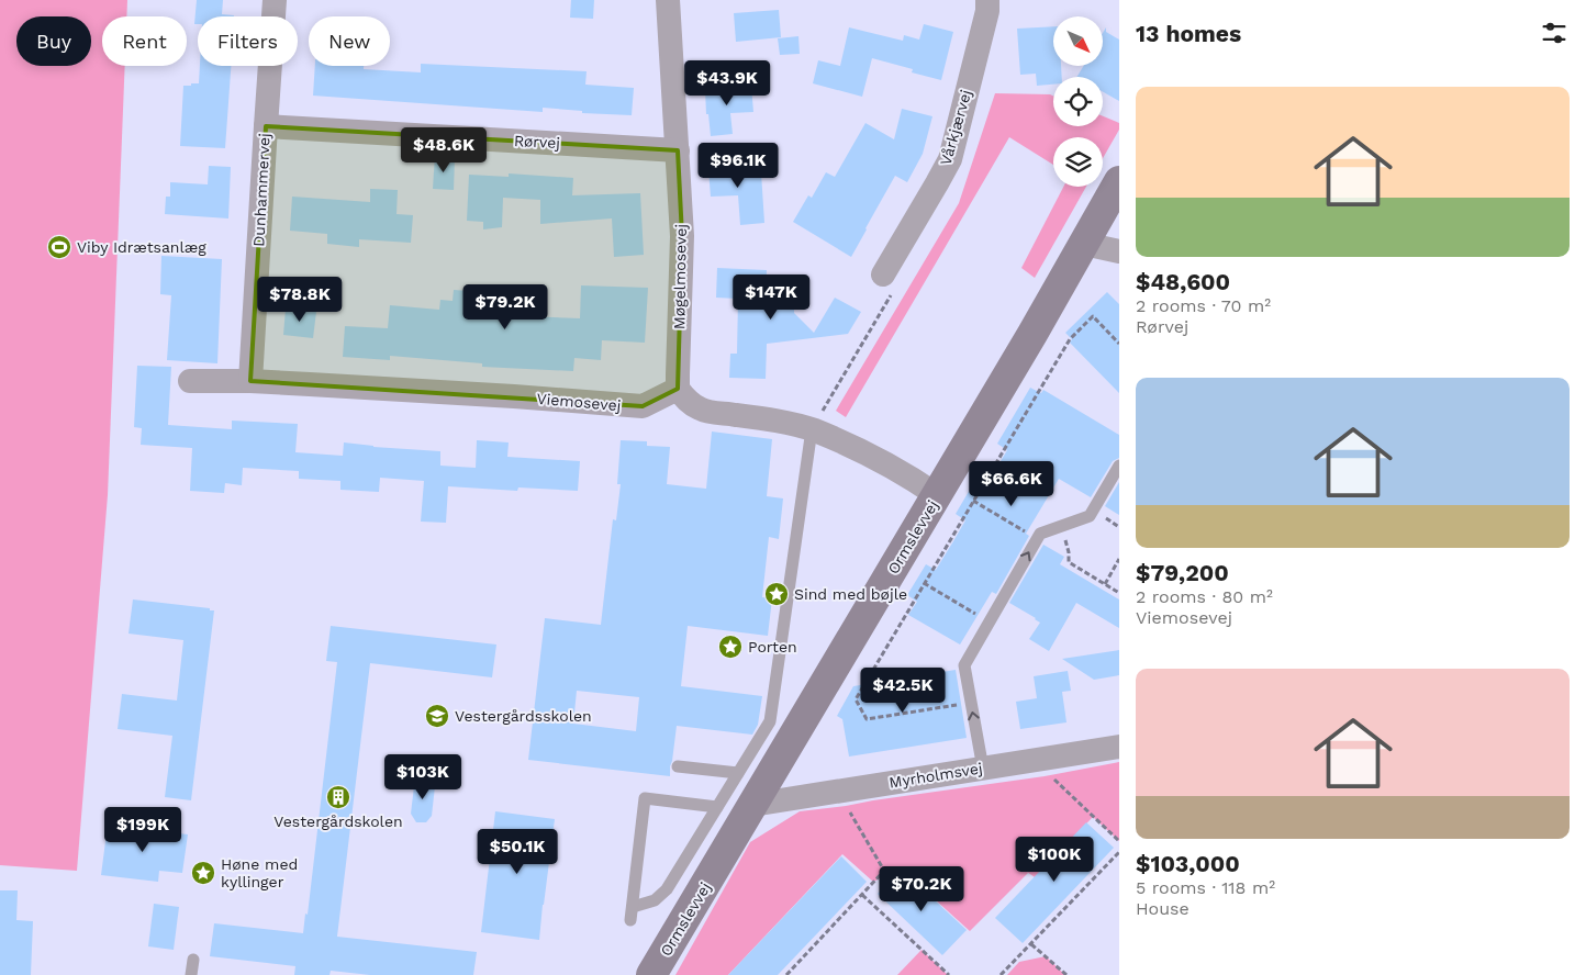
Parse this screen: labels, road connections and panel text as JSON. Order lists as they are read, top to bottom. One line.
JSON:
{"streets":{"street":["Vårkjærvej","Rørvej","Dunhammervej","Møgelmosevej","Viemosevej","Ormslevvej","Myrholmsvej"]},"crossings":[["Rørvej","Dunhammervej"],["Rørvej","Møgelmosevej"],["Dunhammervej","Viemosevej"],["Møgelmosevej","Viemosevej"],["Ormslevvej","Myrholmsvej"]],"places":{"sports":["Viby Idrætsanlæg"],"place":["Sind med bøjle","Porten","Høne med kyllinger"],"school or university":["Vestergårdsskolen"],"building":["Vestergårdskolen"]},"north":"bottom right","page":{"heading":"13 homes","chip":["Buy","Rent","Filters","New"],"price":["$43.9K","$48.6K","$96.1K","$147K","$78.8K","$79.2K","$66.6K","$42.5K","$103K","$199K","$50.1K","$100K","$70.2K"],"list":[{"name":"$48,600","note":"2 rooms · 70 m² · Rørvej"},{"name":"$79,200","note":"2 rooms · 80 m² · Viemosevej"},{"name":"$103,000","note":"5 rooms · 118 m² · House"}]}}
